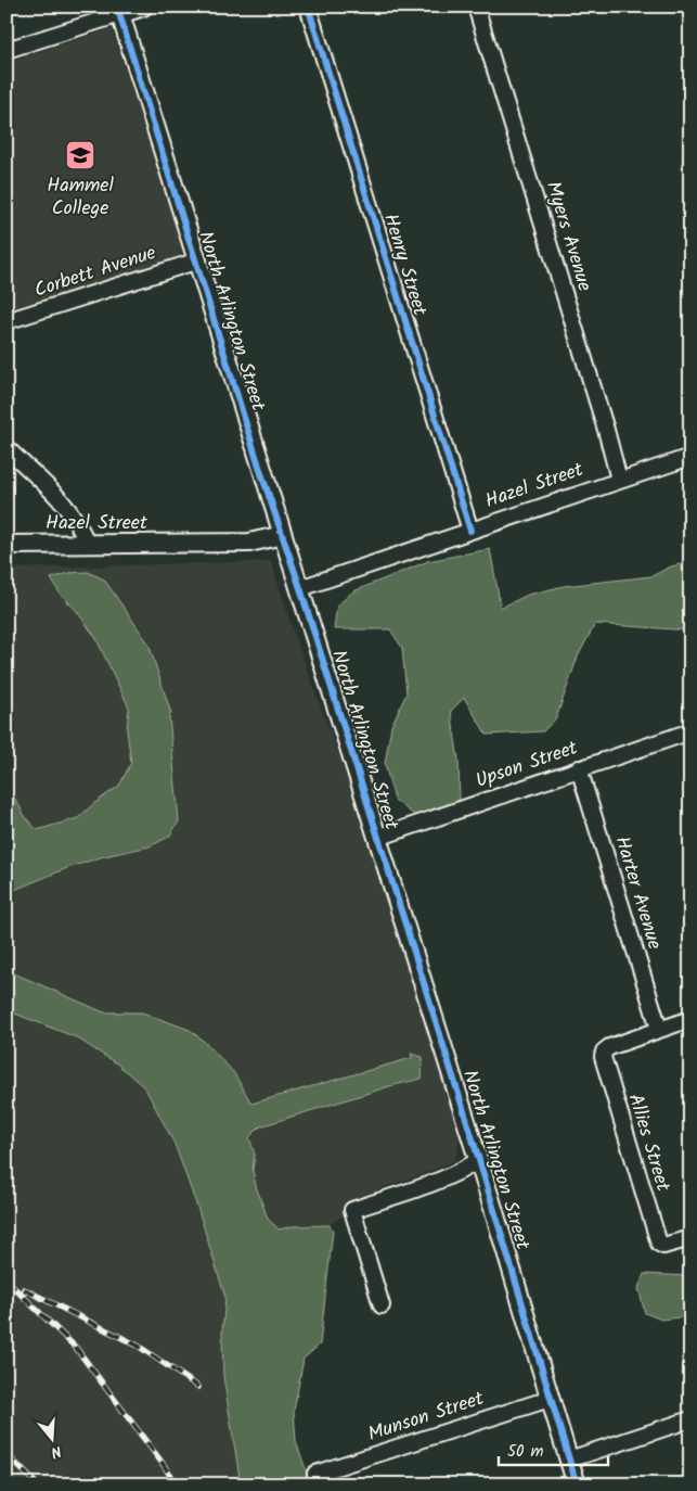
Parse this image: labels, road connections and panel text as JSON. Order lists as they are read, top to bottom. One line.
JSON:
{"streets":{"street":["Myers Avenue","Henry Street","Corbett Avenue","North Arlington Street","Hazel Street","Upson Street","Harter Avenue","Allies Street","Munson Street"]},"crossings":[["Myers Avenue","Hazel Street"],["Henry Street","Hazel Street"],["Corbett Avenue","North Arlington Street"],["North Arlington Street","Hazel Street"],["North Arlington Street","Upson Street"],["North Arlington Street","Munson Street"],["Upson Street","Harter Avenue"],["Harter Avenue","Allies Street"]],"places":{"school or university":["Hammel College"]},"scale_bar":"50 m","north":"bottom"}
